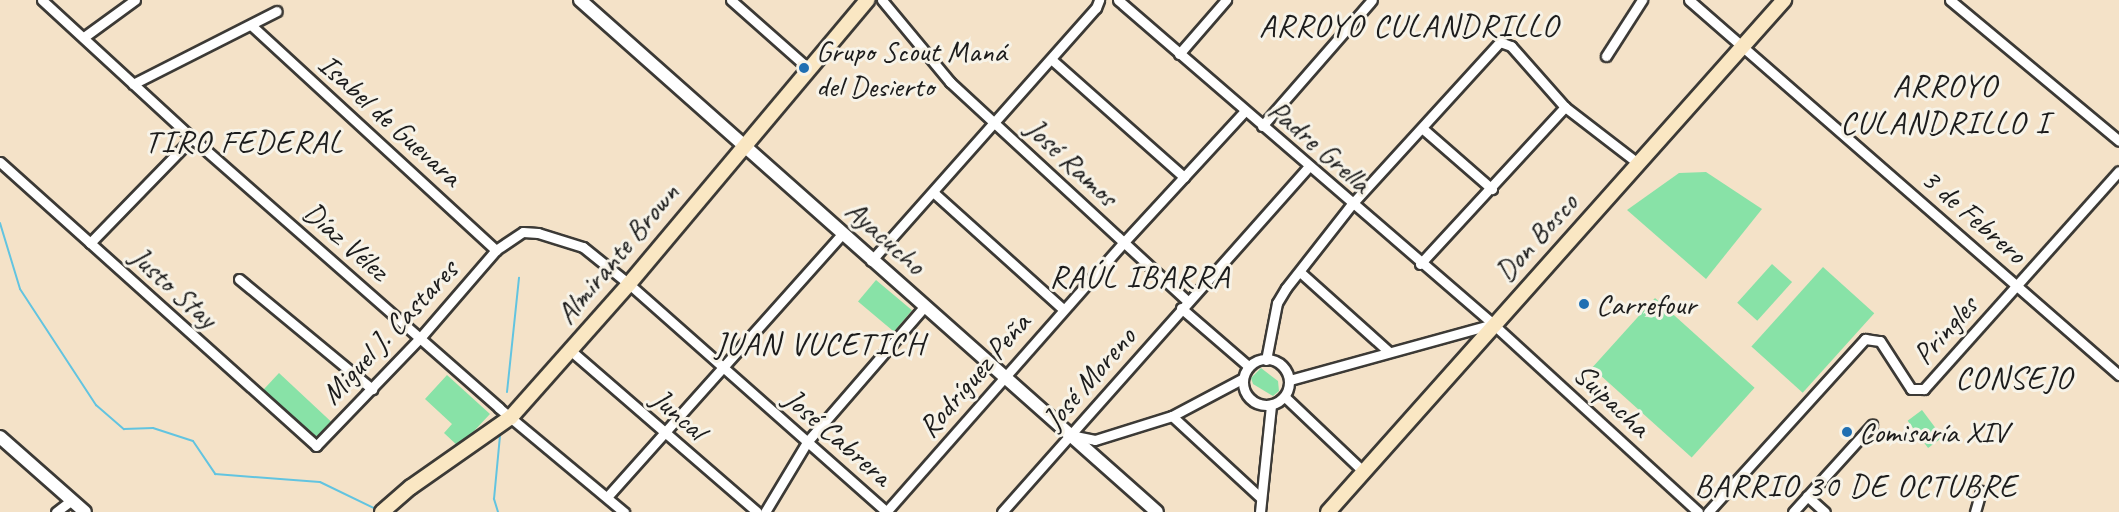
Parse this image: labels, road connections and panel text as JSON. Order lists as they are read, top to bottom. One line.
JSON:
{"streets":{"main road":["Don Bosco","Almirante Brown"],"street":["Isabel de Guevara","Padre Grella","José Ramos","3 de Febrero","Ayacucho","Díaz Vélez","Justo Stay","Pringles","Miguel J. Castares","Rodríguez Peña","José Moreno","Suipacha","Juncal","José Cabrera"]},"crossings":[["Isabel de Guevara","Miguel J. Castares"],["Isabel de Guevara","José Cabrera"],["Padre Grella","Don Bosco"],["Padre Grella","Rodríguez Peña"],["Padre Grella","José Moreno"],["Padre Grella","Suipacha"],["José Ramos","Rodríguez Peña"],["José Ramos","José Moreno"],["3 de Febrero","Don Bosco"],["3 de Febrero","Pringles"],["Ayacucho","Almirante Brown"],["Ayacucho","Rodríguez Peña"],["Ayacucho","José Moreno"],["Don Bosco","Suipacha"],["Díaz Vélez","Almirante Brown"],["Díaz Vélez","Miguel J. Castares"],["Almirante Brown","Juncal"],["Almirante Brown","José Cabrera"],["Justo Stay","Miguel J. Castares"],["Miguel J. Castares","José Cabrera"],["Rodríguez Peña","José Cabrera"]],"districts":["ARROYO CULANDRILLO","ARROYO CULANDRILLO I","TIRO FEDERAL","RAÚL IBARRA","JUAN VUCETICH","CONSEJO","BARRIO 30 DE OCTUBRE"],"places":["Grupo Scout Maná del Desierto","Carrefour","Comisaría XIV"]}
